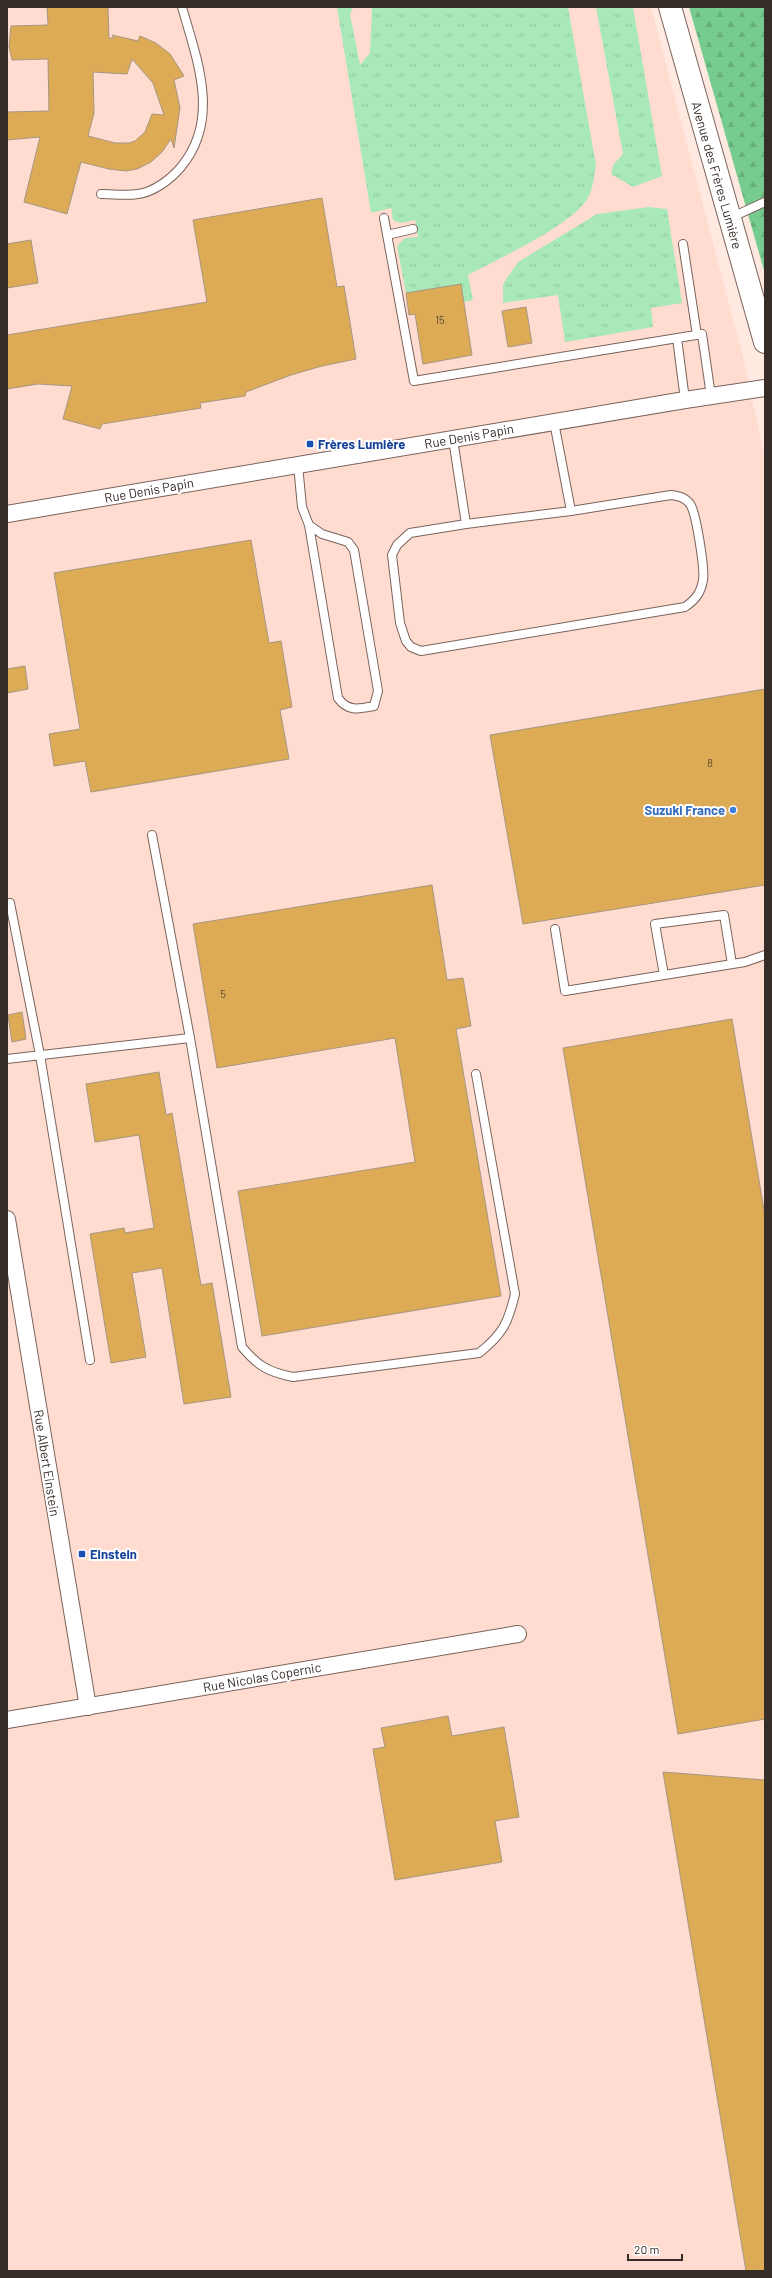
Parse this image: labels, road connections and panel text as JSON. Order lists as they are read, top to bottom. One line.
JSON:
{"streets":{"street":["Avenue des Frères Lumière","Rue Denis Papin","Rue Albert Einstein","Rue Nicolas Copernic"]},"crossings":[["Rue Albert Einstein","Rue Nicolas Copernic"]],"places":{"transit":["Frères Lumière","Einstein"],"other":["Suzuki France"]},"house_numbers":["15","8","5"],"scale_bar":"20 m"}
